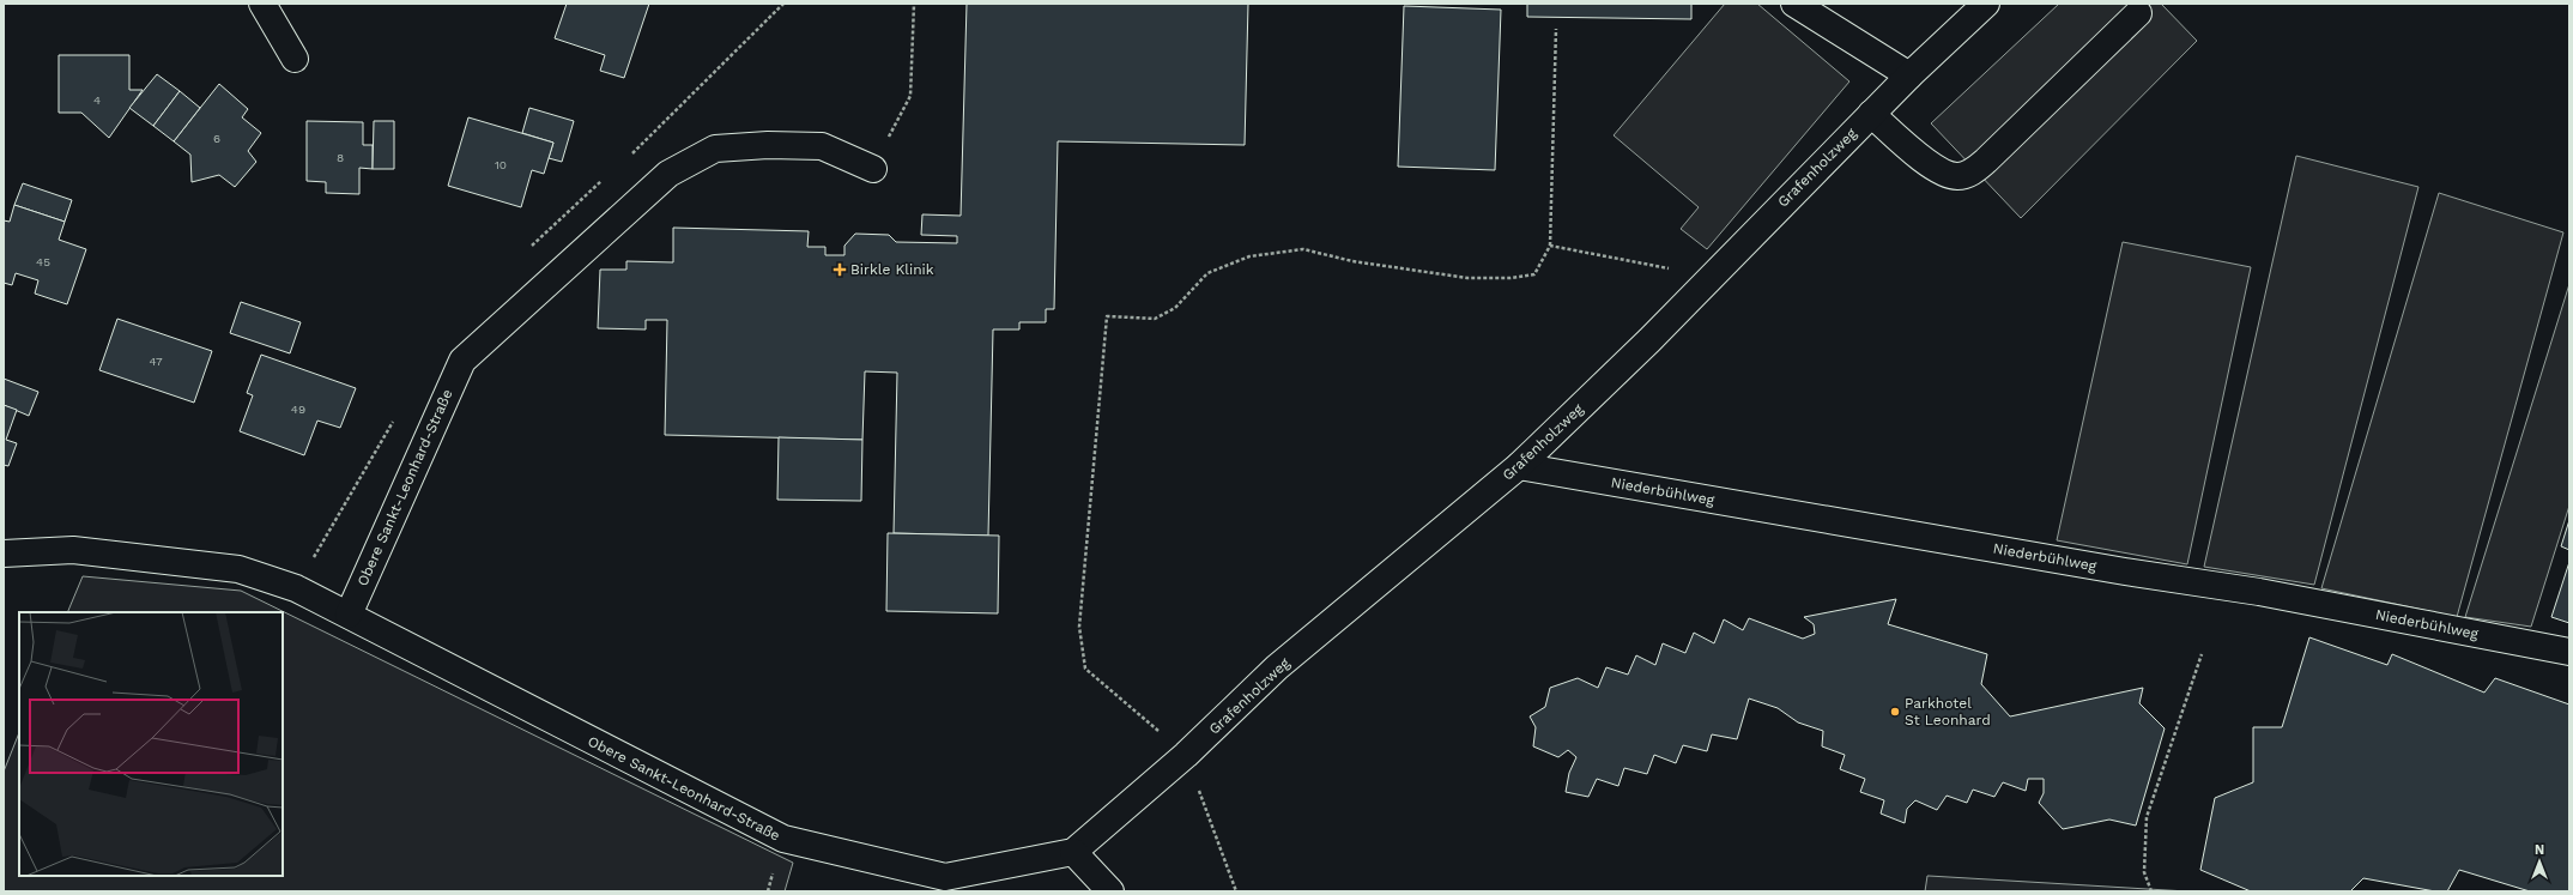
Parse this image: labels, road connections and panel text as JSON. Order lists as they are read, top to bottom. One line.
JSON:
{"streets":{"street":["Grafenholzweg","Obere Sankt-Leonhard-Straße","Niederbühlweg"]},"crossings":[["Grafenholzweg","Obere Sankt-Leonhard-Straße"],["Grafenholzweg","Niederbühlweg"]],"places":{"health":["Birkle Klinik"],"other":["Parkhotel St Leonhard"]},"house_numbers":["4","6","8","10","45","47","49"],"north":"top"}
